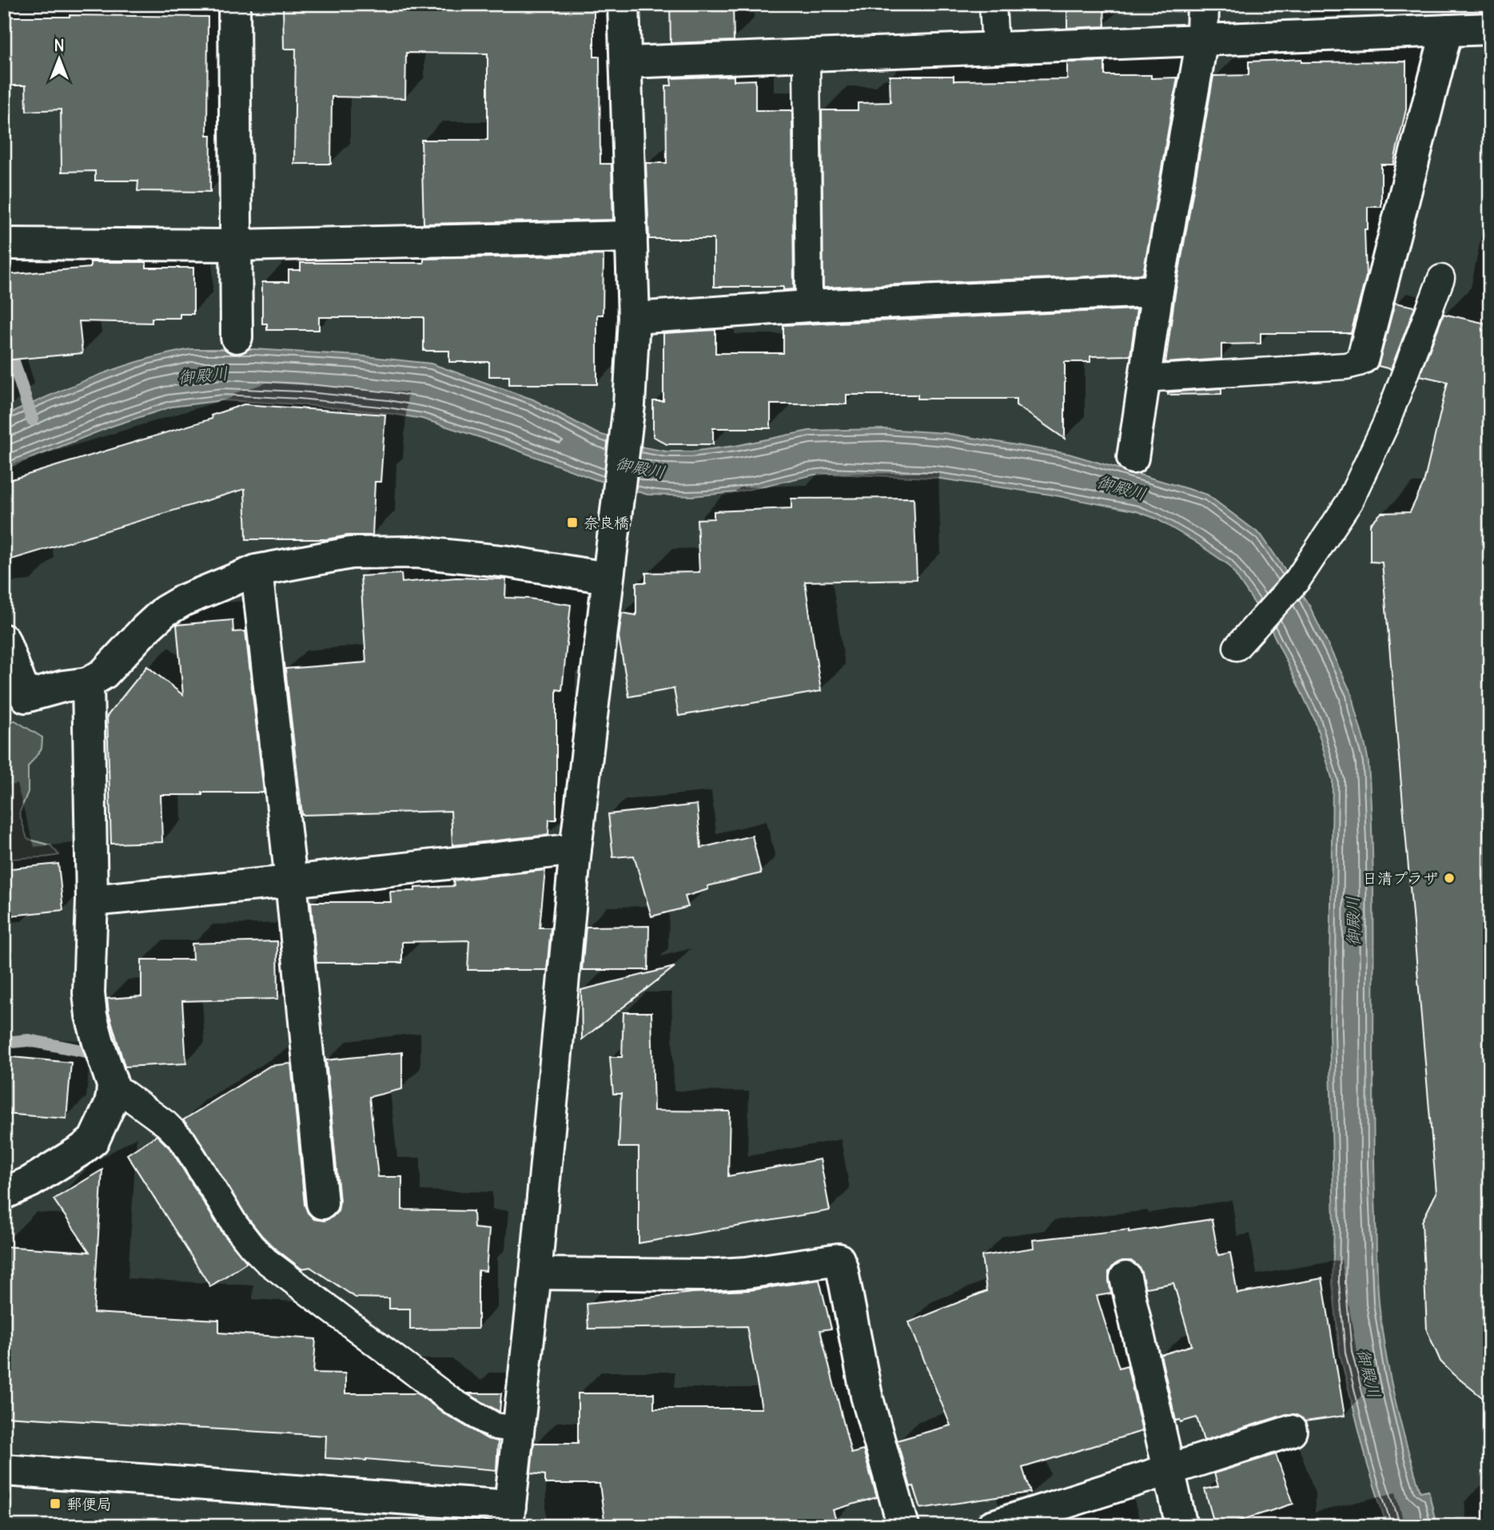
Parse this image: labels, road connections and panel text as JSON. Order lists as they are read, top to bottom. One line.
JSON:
{"water":["御殿川"],"places":{"transit":["奈良橋","郵便局"],"other":["日清プラザ"]},"north":"top"}
